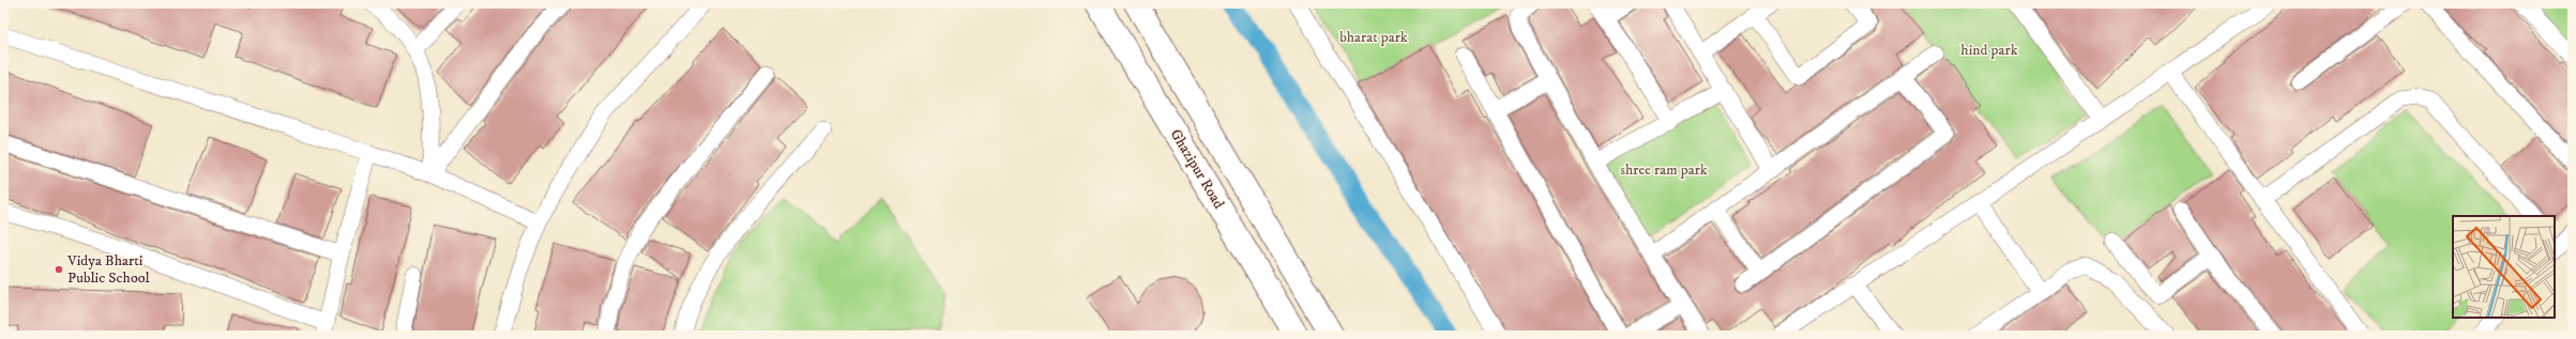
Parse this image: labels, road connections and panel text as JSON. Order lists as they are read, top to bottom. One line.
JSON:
{"streets":{"main road":["Ghazipur Road"]},"parks":["bharat park","hind park","shree ram park"],"places":["Vidya Bharti Public School"]}
